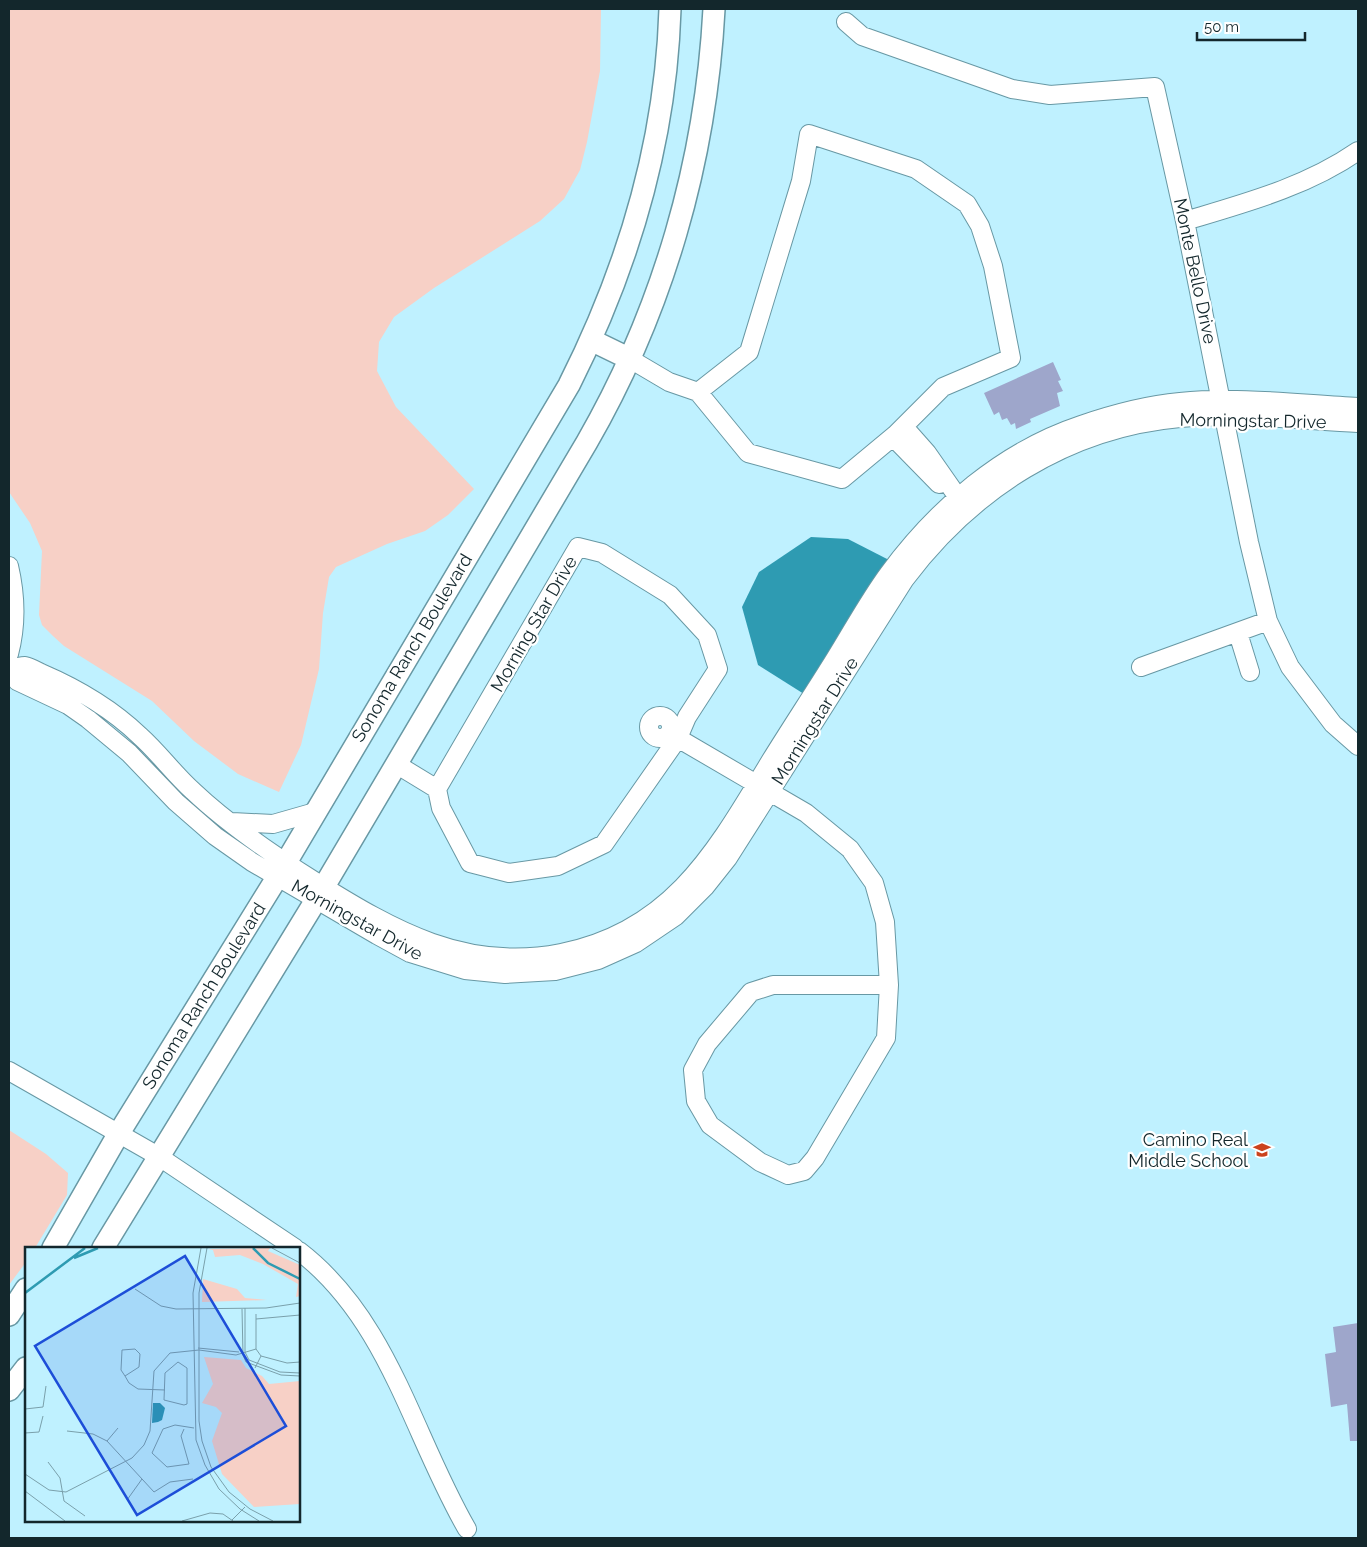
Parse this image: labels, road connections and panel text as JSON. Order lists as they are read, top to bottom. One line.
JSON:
{"streets":{"main road":["Sonoma Ranch Boulevard"],"street":["Monte Bello Drive","Morningstar Drive","Morning Star Drive"]},"crossings":[["Monte Bello Drive","Morningstar Drive"],["Morningstar Drive","Sonoma Ranch Boulevard"]],"places":{"school or university":["Camino Real Middle School"]},"scale_bar":"50 m"}
